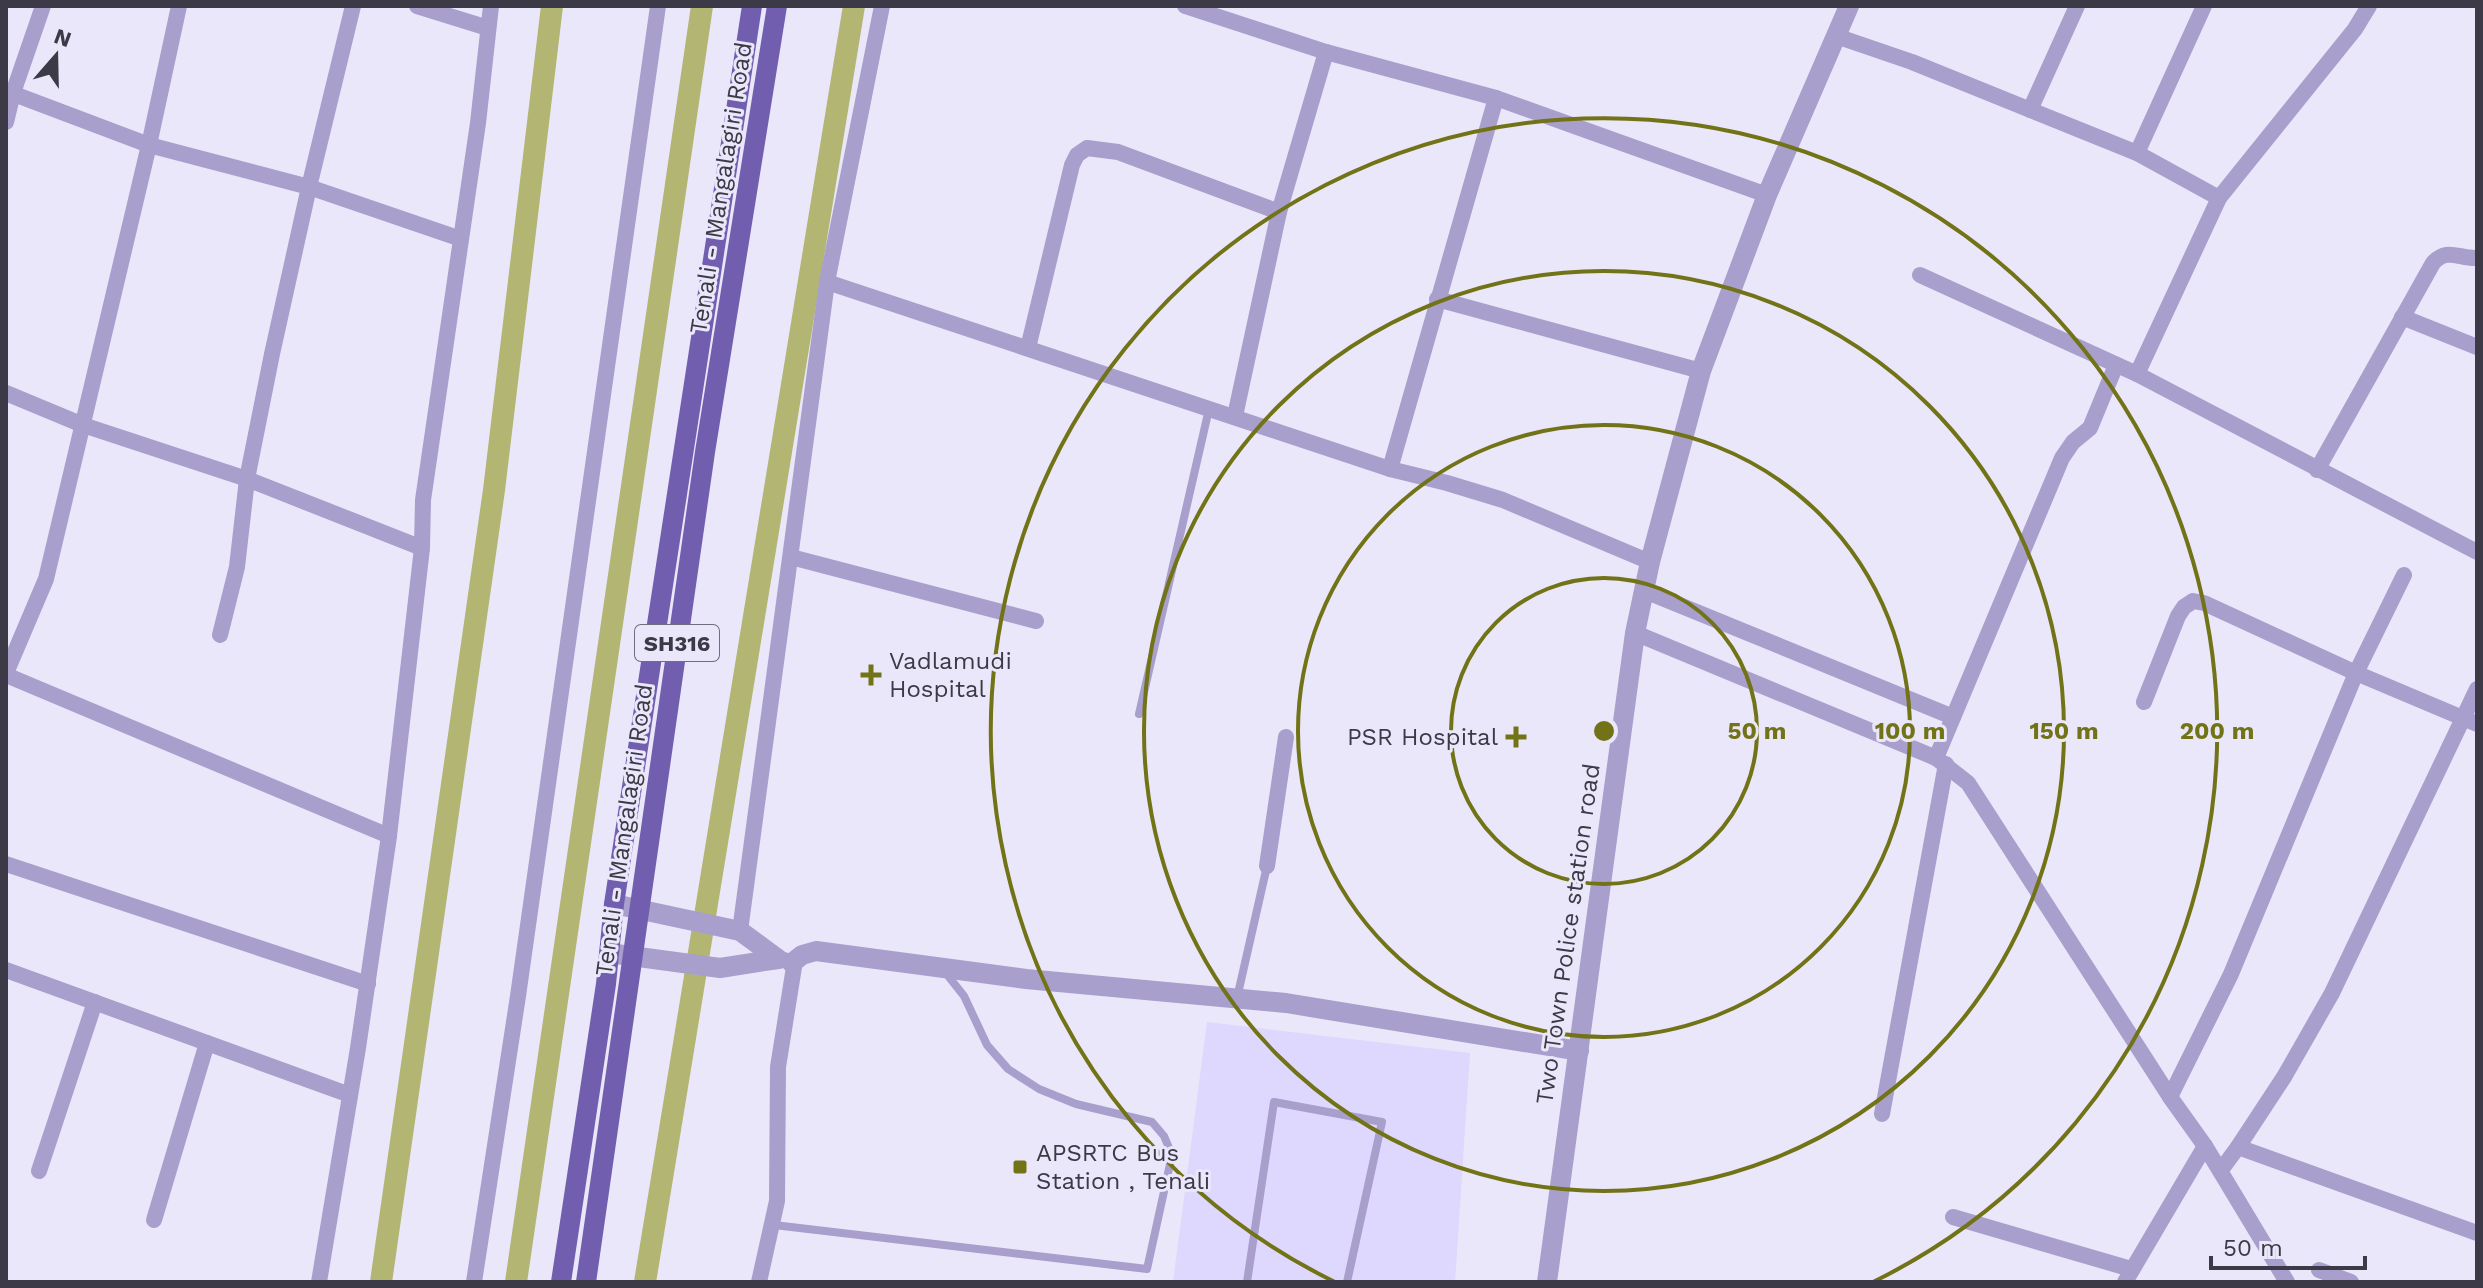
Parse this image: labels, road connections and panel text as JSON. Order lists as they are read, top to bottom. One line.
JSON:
{"streets":{"main road":["Tenali - Mangalagiri Road","SH316"],"street":["Two Town Police station road"]},"places":{"health":["Vadlamudi Hospital","PSR Hospital"],"transit":["APSRTC Bus Station , Tenali"]},"scale_bar":"50 m","north":"top","rings":["50 m","100 m","150 m","200 m"]}
